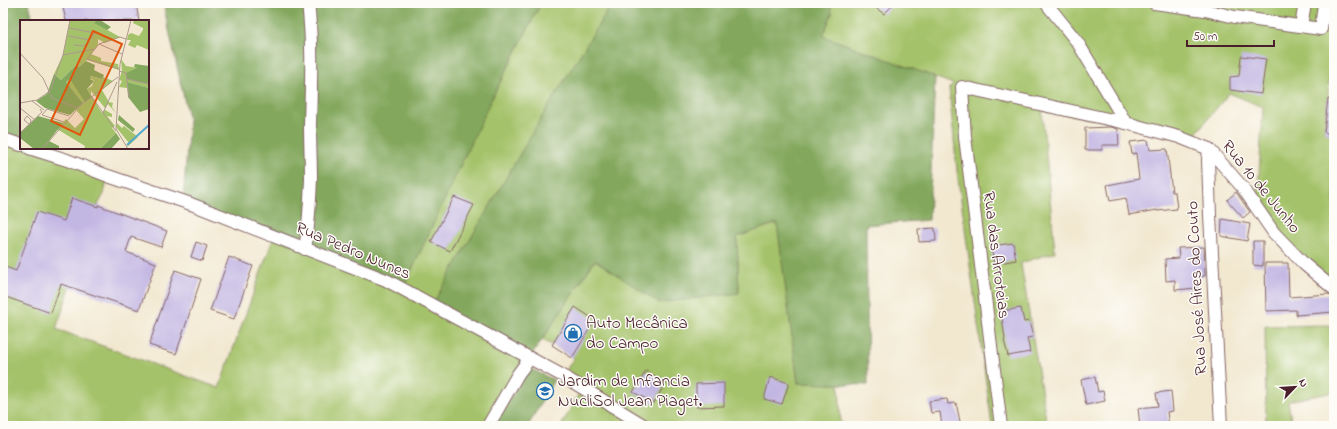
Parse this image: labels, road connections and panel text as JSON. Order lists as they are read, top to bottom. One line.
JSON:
{"streets":{"street":["Rua 10 de Junho","Rua Pedro Nunes","Rua das Arroteias","Rua José Aires do Couto"]},"crossings":[["Rua 10 de Junho","Rua das Arroteias"],["Rua 10 de Junho","Rua José Aires do Couto"]],"places":{"shop":["Auto Mecânica do Campo"],"school or university":["Jardim de Infancia NucliSol Jean Piaget."]},"scale_bar":"50 m","north":"top right"}
